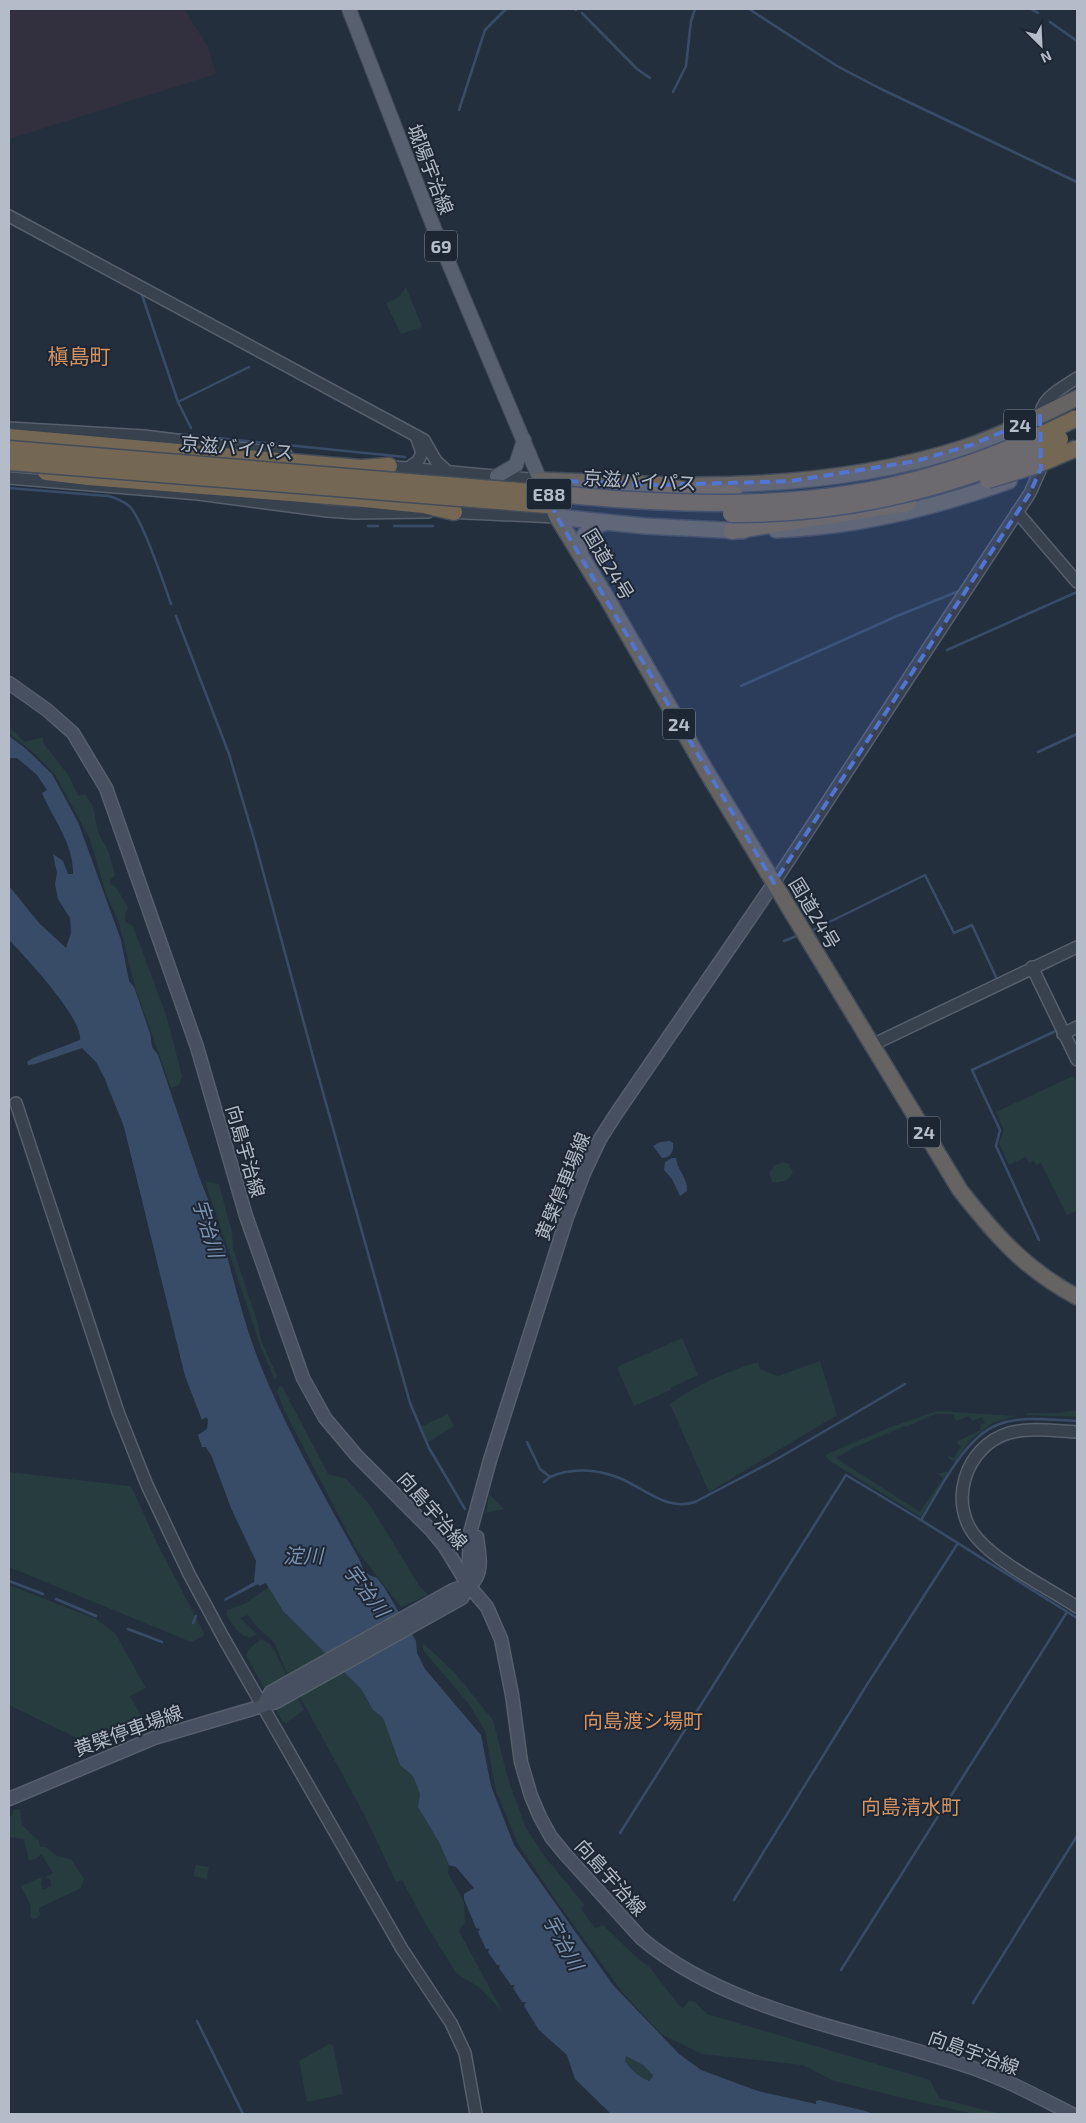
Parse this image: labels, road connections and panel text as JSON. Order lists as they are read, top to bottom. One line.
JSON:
{"streets":{"highway":["24","京滋バイパス","E88","国道24号"],"main road":["城陽宇治線","69","向島宇治線","黄檗停車場線"]},"crossings":[["城陽宇治線","24"],["城陽宇治線","国道24号"],["24","国道24号"],["国道24号","黄檗停車場線"],["向島宇治線","黄檗停車場線"]],"districts":["槇島町","向島渡シ場町","向島清水町"],"water":["宇治川","淀川"],"north":"bottom right"}
